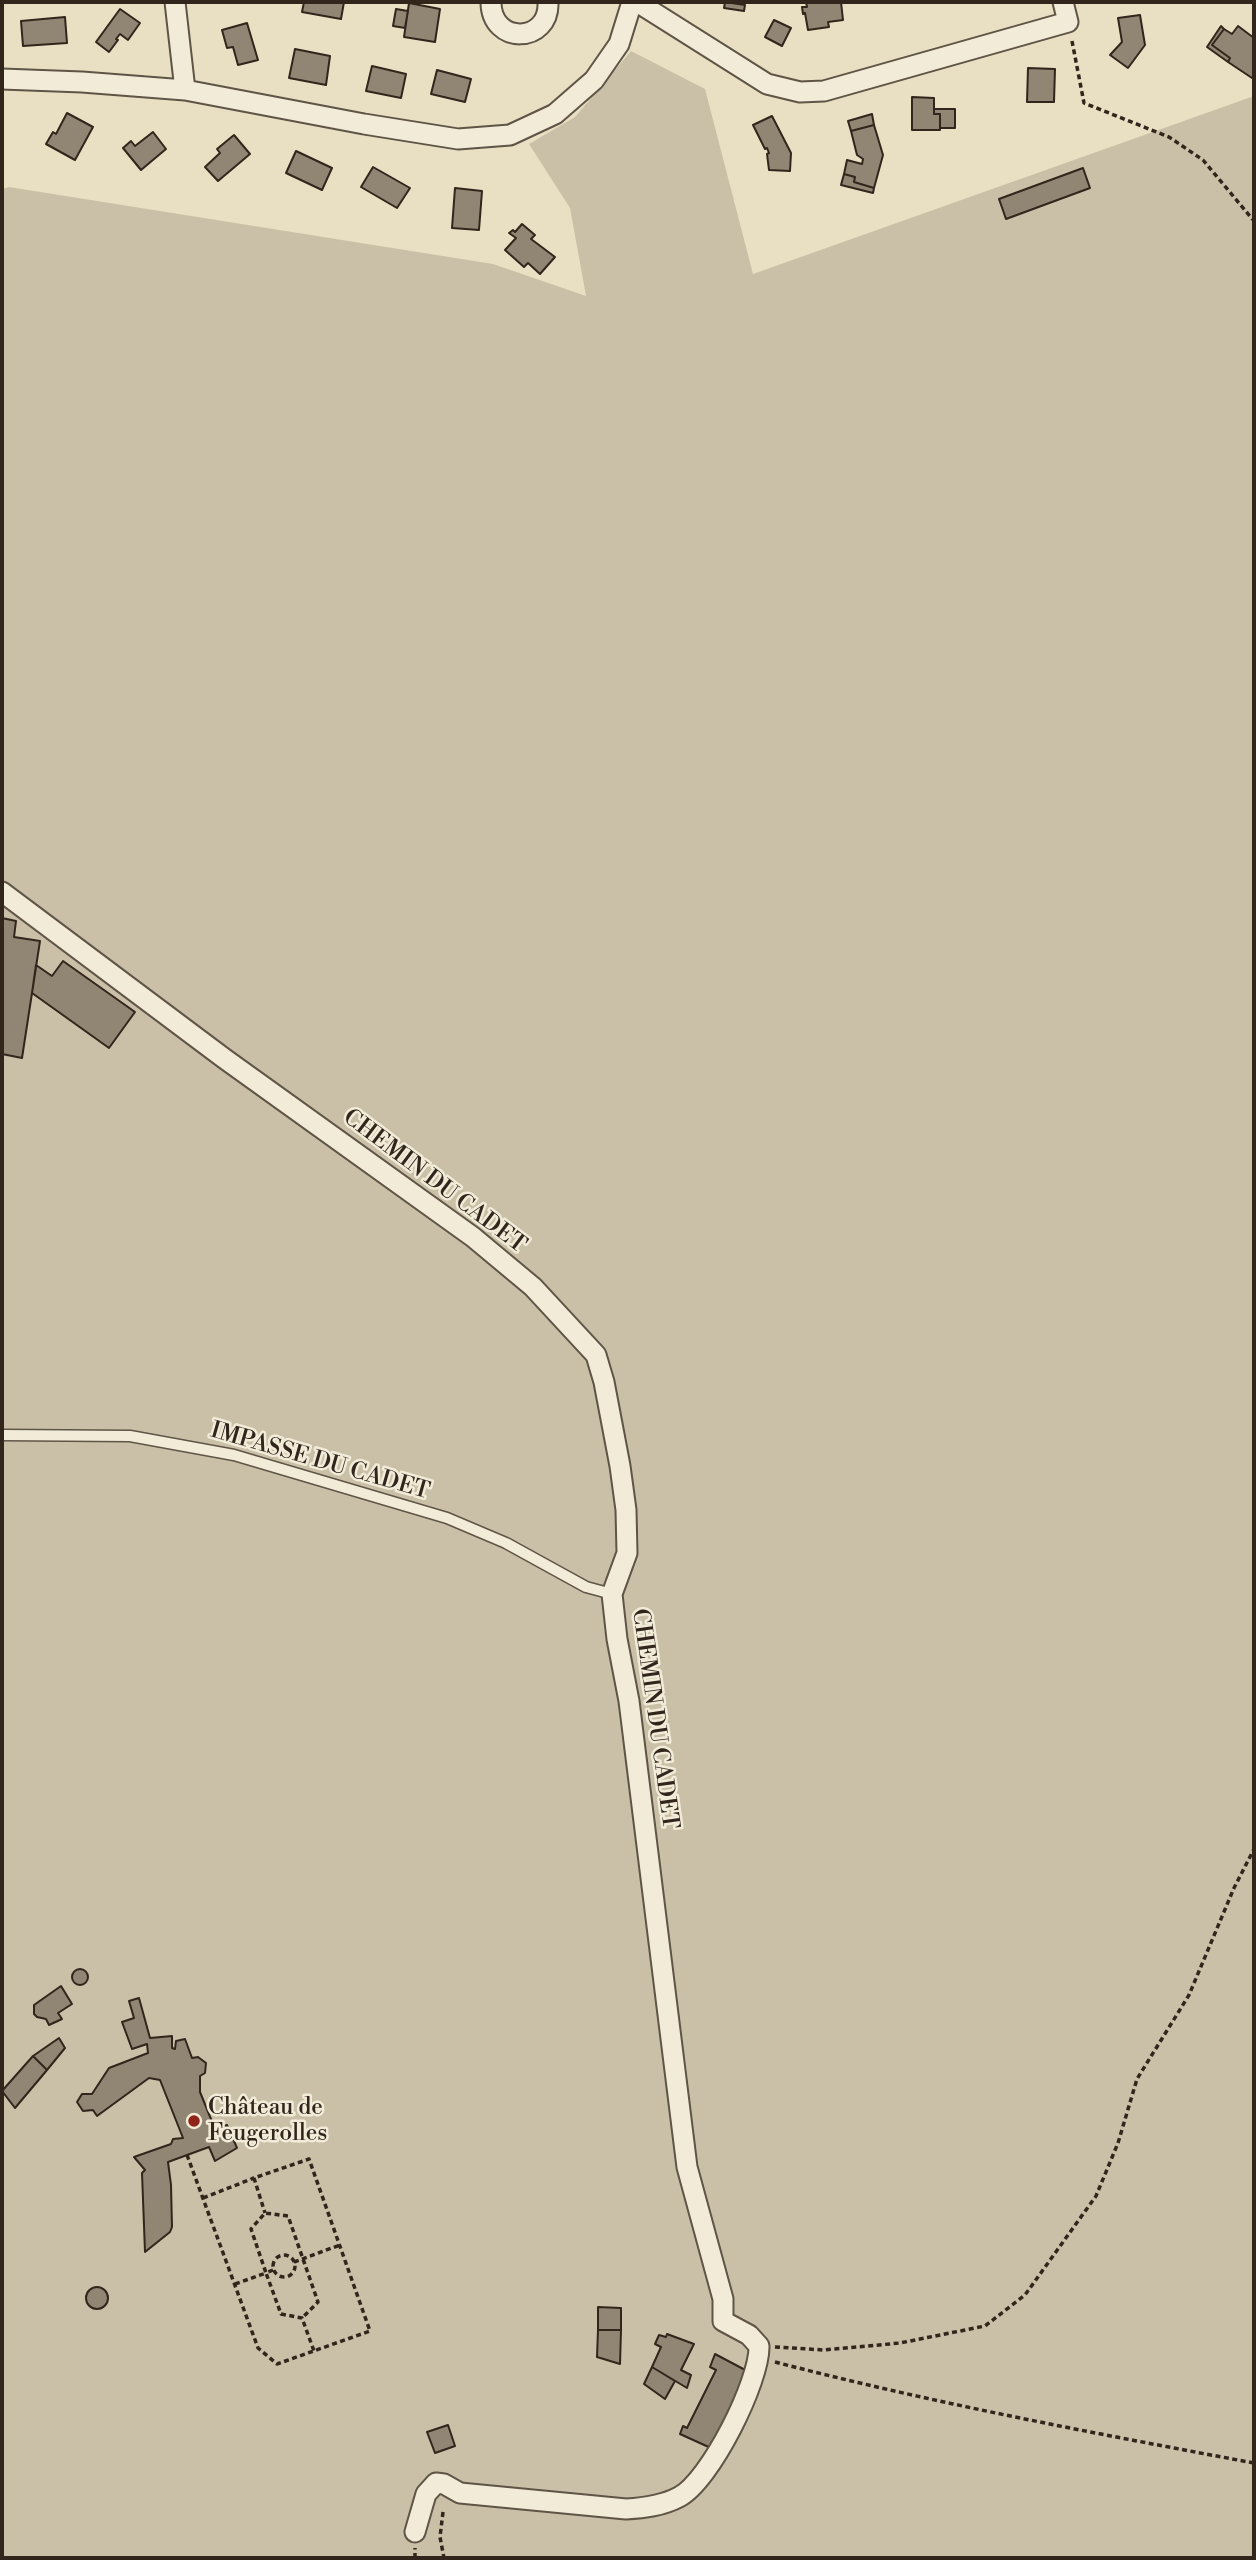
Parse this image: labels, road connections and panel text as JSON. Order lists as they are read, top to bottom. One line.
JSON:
{"streets":{"street":["CHEMIN DU CADET"],"lane":["IMPASSE DU CADET"]},"crossings":[["CHEMIN DU CADET","IMPASSE DU CADET"]],"places":["Château de Feugerolles"]}
